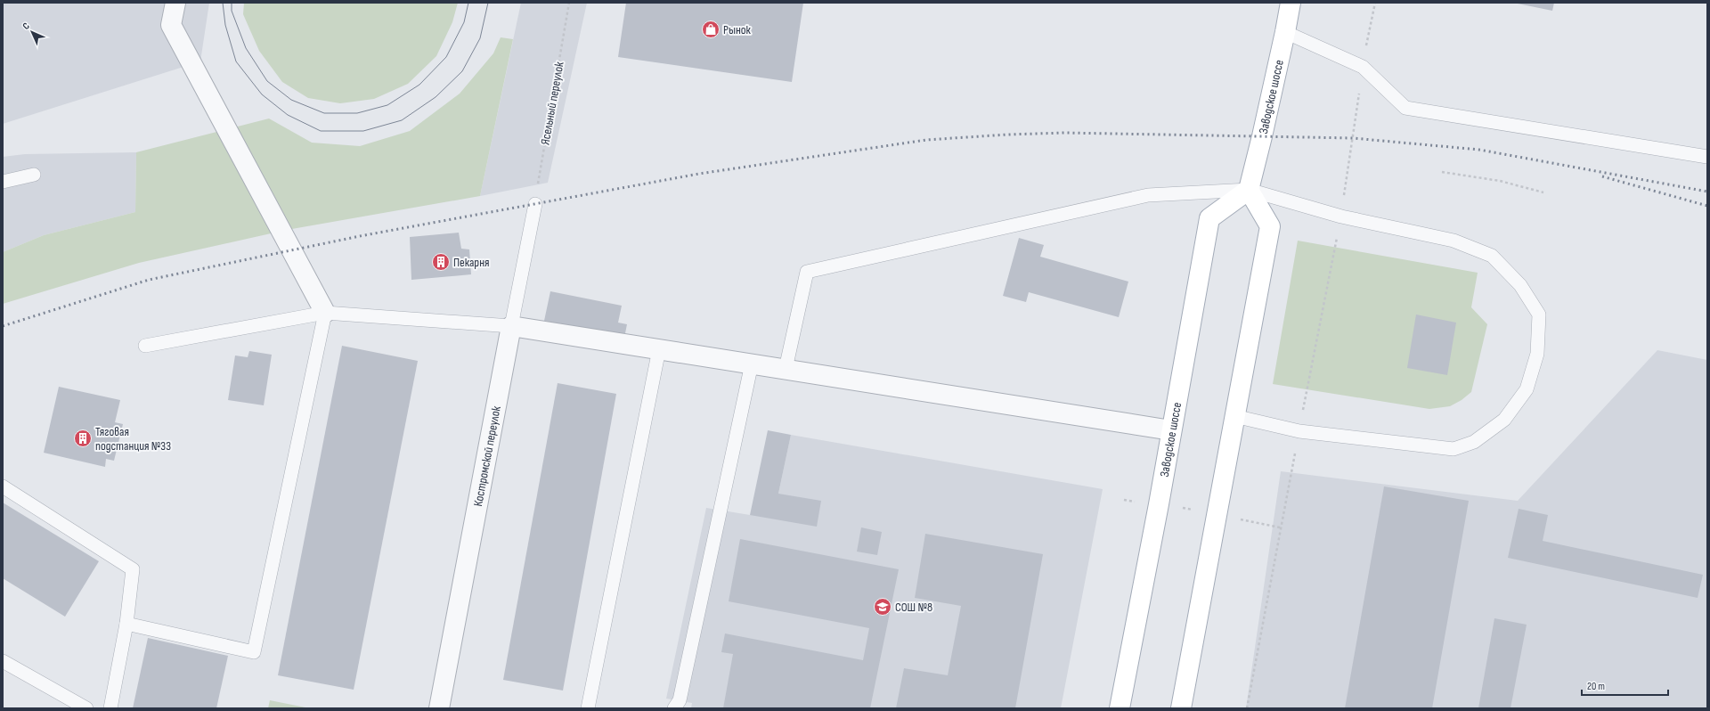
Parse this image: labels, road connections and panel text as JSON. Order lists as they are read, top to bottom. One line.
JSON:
{"streets":{"main road":["Заводское шоссе"],"street":["Костромской переулок"],"path":["Ясельный переулок"]},"crossings":[["Ясельный переулок","Костромской переулок"]],"places":{"shop":["Рынок"],"building":["Пекарня","Тяговая подстанция №33"],"school or university":["СОШ №8"]},"scale_bar":"20 m","north":"top left"}
